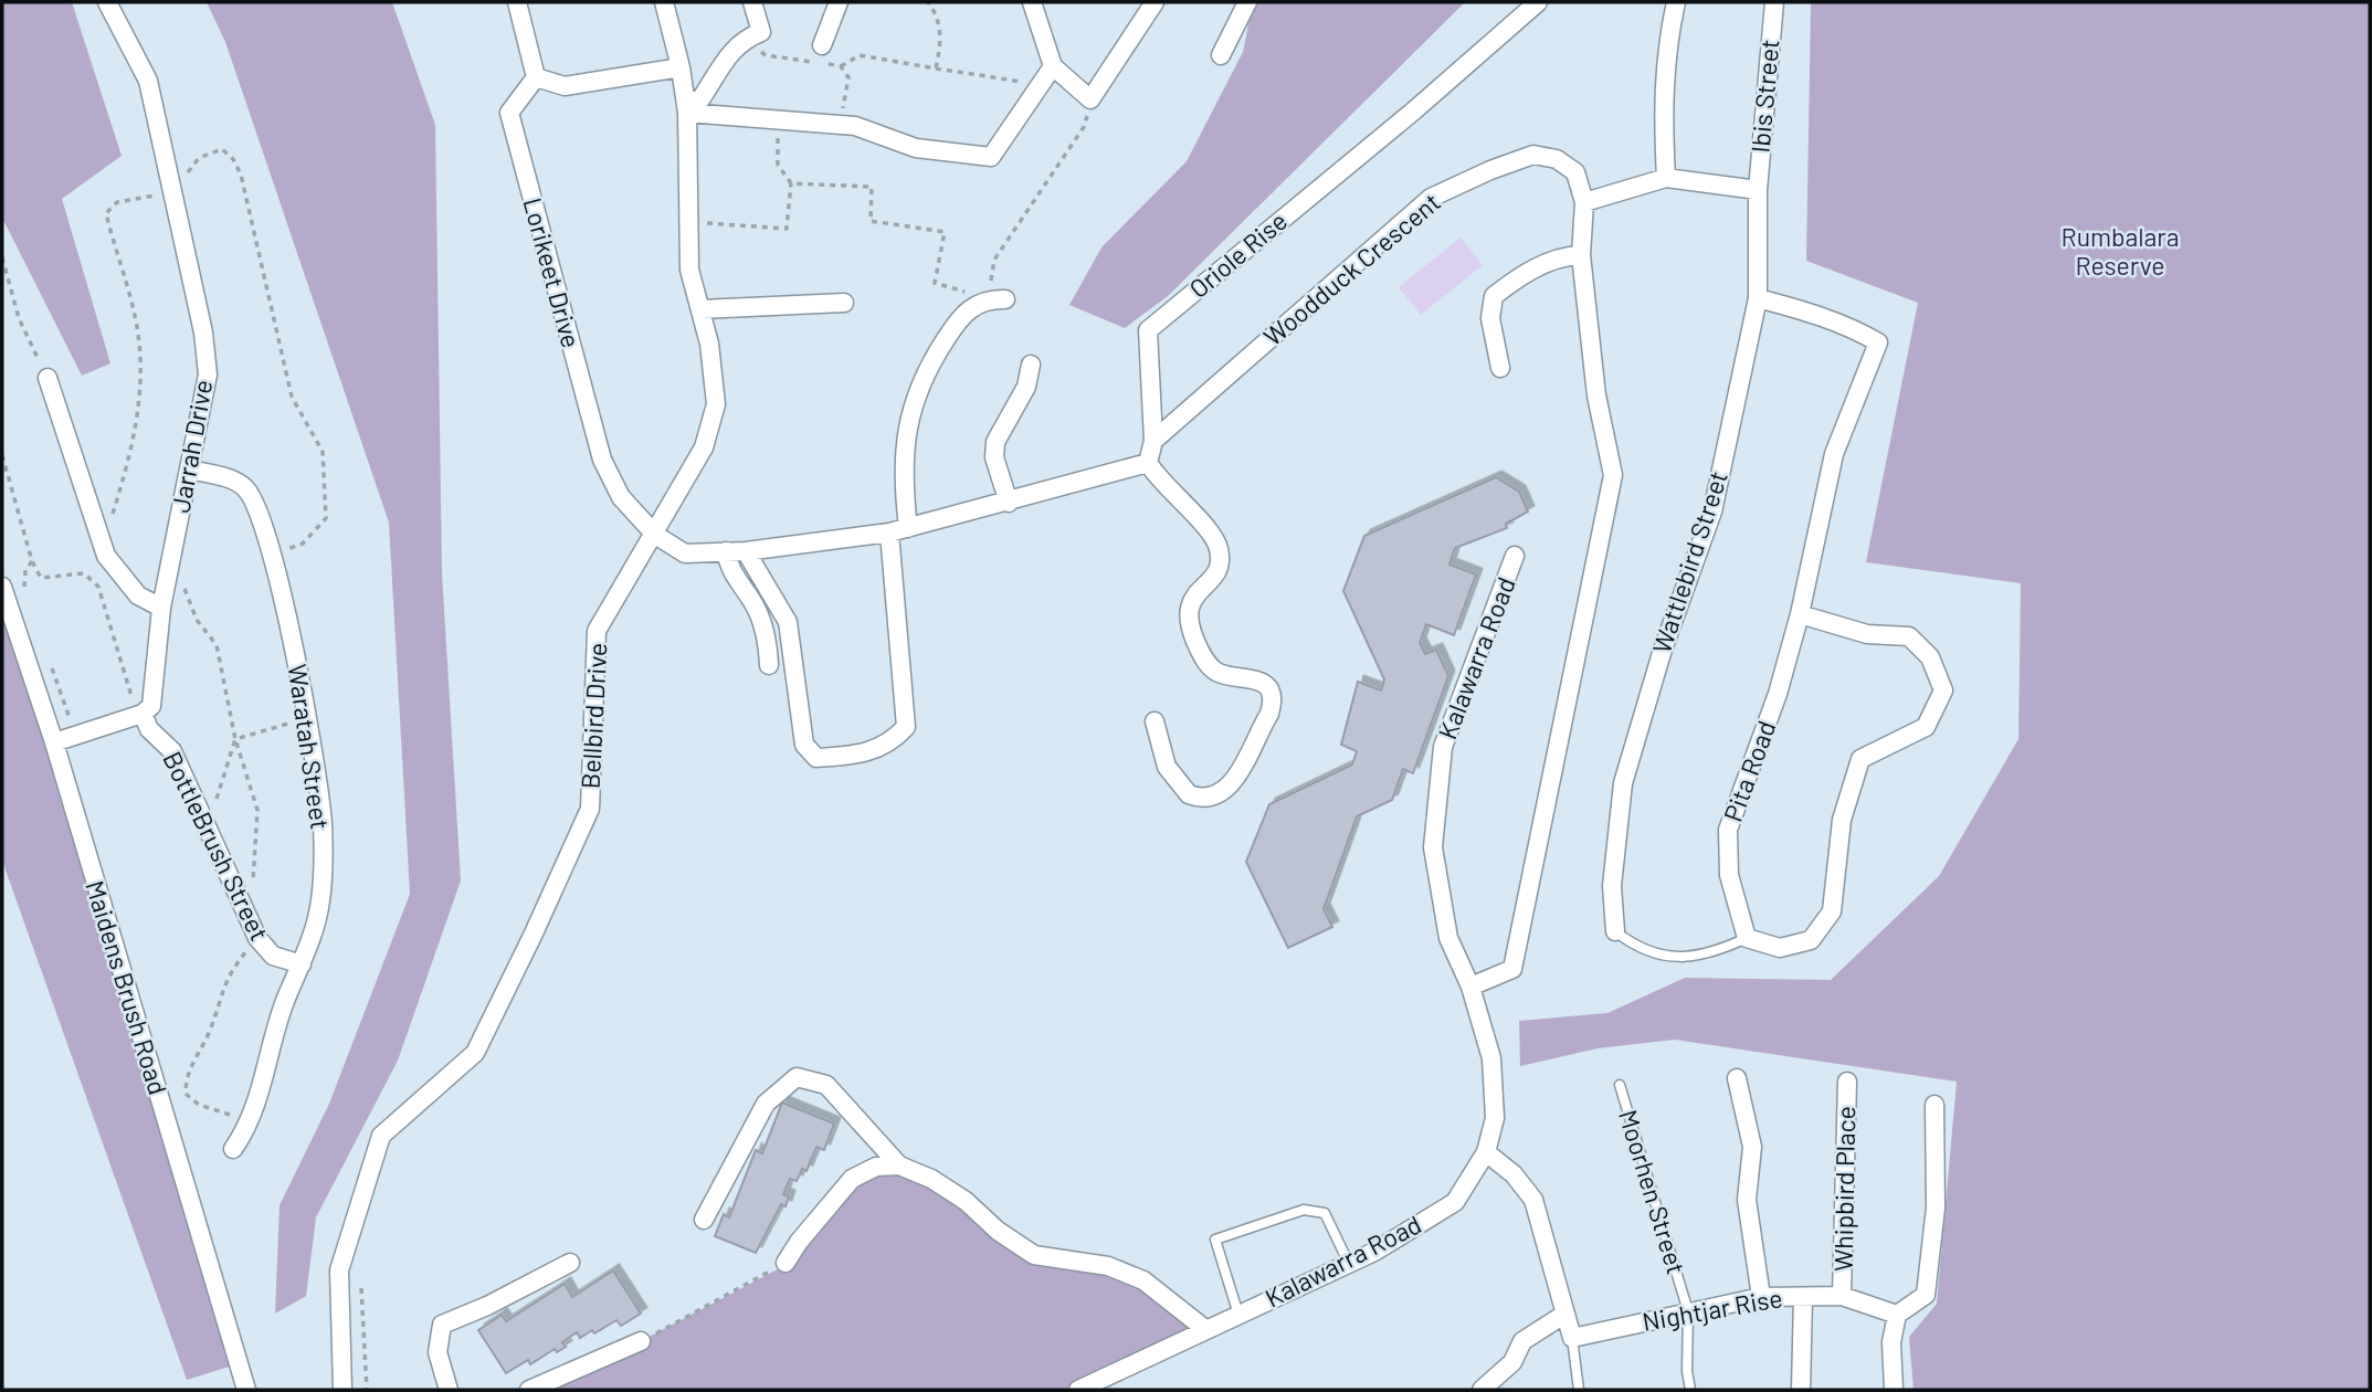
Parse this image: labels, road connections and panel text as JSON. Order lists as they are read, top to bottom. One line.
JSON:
{"streets":{"street":["Ibis Street","Oriole Rise","Woodduck Crescent","Lorikeet Drive","Jarrah Drive","Wattlebird Street","Kalawarra Road","Bellbird Drive","Waratah Street","Pita Road","BottleBrush Street","Maidens Brush Road","Whipbird Place","Nightjar Rise"],"lane":["Moorhen Street"]},"crossings":[["Ibis Street","Wattlebird Street"],["Oriole Rise","Woodduck Crescent"],["Woodduck Crescent","Kalawarra Road"],["Lorikeet Drive","Bellbird Drive"],["Jarrah Drive","Waratah Street"],["Jarrah Drive","BottleBrush Street"],["Wattlebird Street","Pita Road"],["Waratah Street","BottleBrush Street"],["Whipbird Place","Nightjar Rise"],["Moorhen Street","Nightjar Rise"]],"parks":["Rumbalara Reserve"]}
